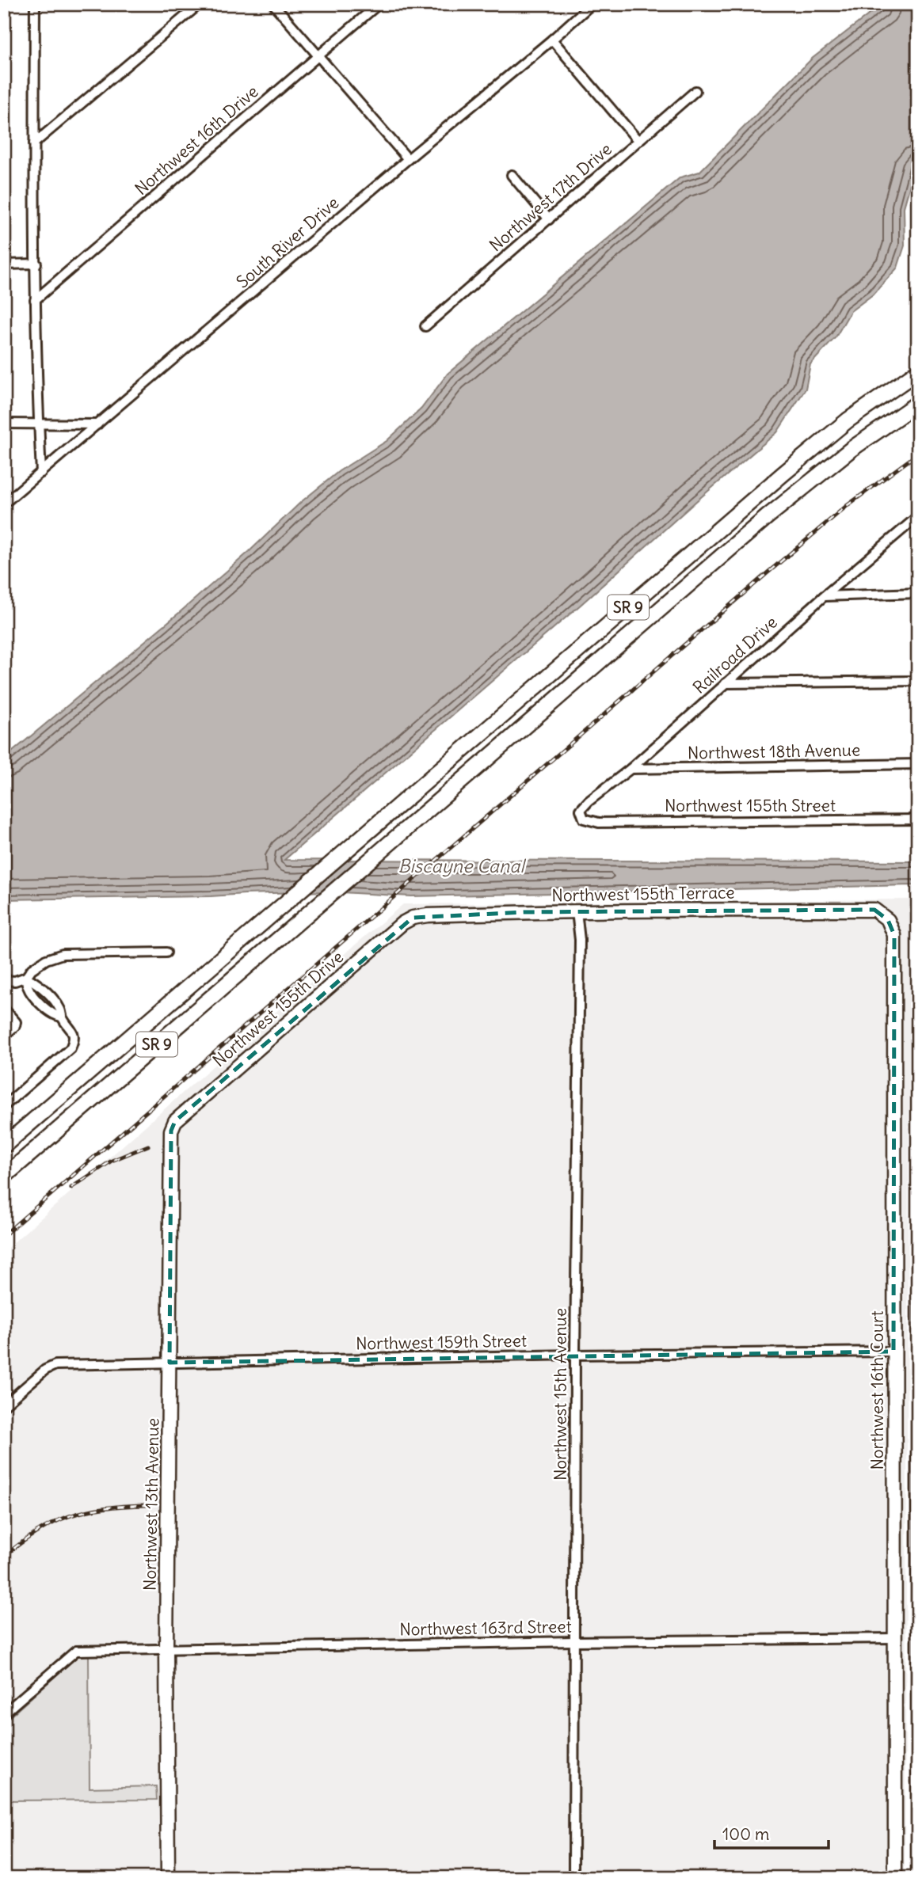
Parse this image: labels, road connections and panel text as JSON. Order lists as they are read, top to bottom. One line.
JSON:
{"streets":{"main road":["SR 9"],"street":["Northwest 16th Drive","Northwest 17th Drive","South River Drive","Railroad Drive","Northwest 18th Avenue","Northwest 155th Street","Northwest 155th Terrace","Northwest 155th Drive","Northwest 159th Street","Northwest 16th Court","Northwest 15th Avenue","Northwest 13th Avenue","Northwest 163rd Street"]},"crossings":[["Railroad Drive","Northwest 18th Avenue"],["Railroad Drive","Northwest 155th Street"],["Northwest 155th Terrace","Northwest 155th Drive"],["Northwest 155th Terrace","Northwest 16th Court"],["Northwest 155th Terrace","Northwest 15th Avenue"],["Northwest 155th Drive","Northwest 13th Avenue"],["Northwest 159th Street","Northwest 16th Court"],["Northwest 159th Street","Northwest 15th Avenue"],["Northwest 159th Street","Northwest 13th Avenue"],["Northwest 16th Court","Northwest 163rd Street"],["Northwest 15th Avenue","Northwest 163rd Street"],["Northwest 13th Avenue","Northwest 163rd Street"]],"water":["Biscayne Canal"],"scale_bar":"100 m"}
